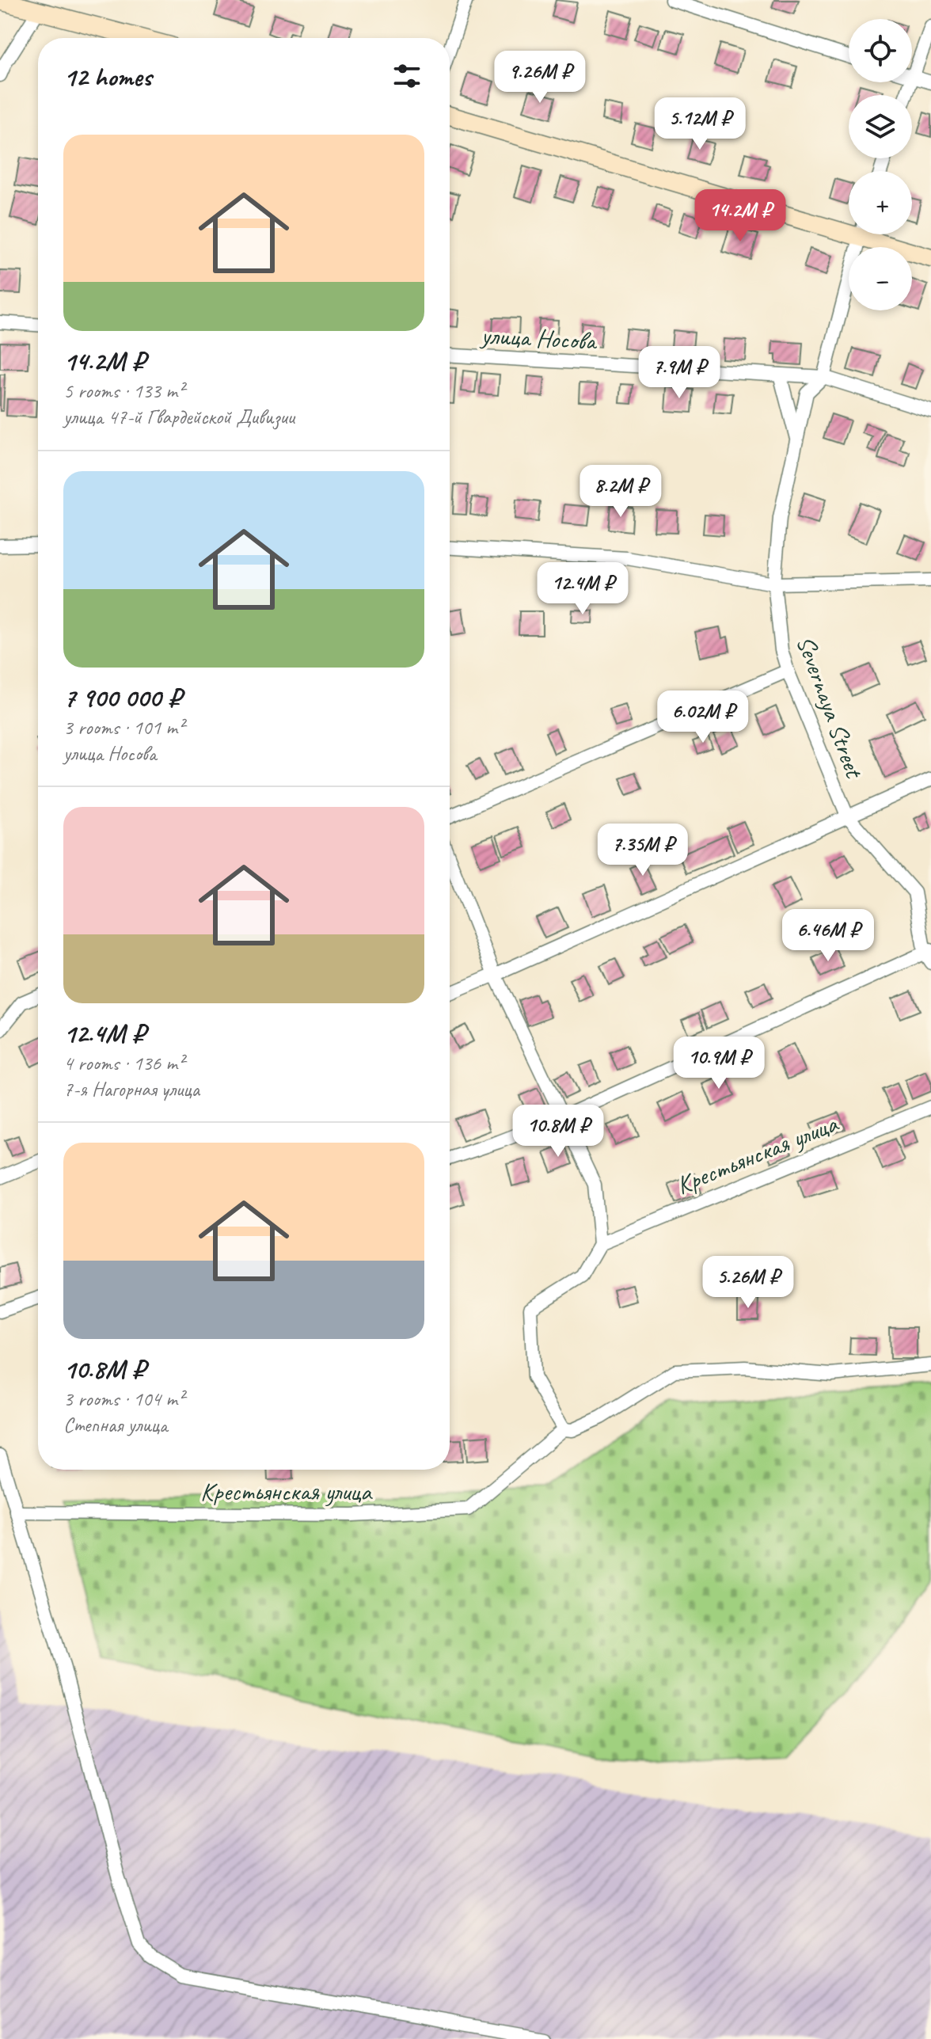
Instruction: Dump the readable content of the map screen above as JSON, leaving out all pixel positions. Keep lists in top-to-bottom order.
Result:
{
  "streets": {
    "street": ["улица Носова", "Severnaya Street", "Крестьянская улица"]
  },
  "crossings": [
    ["улица Носова", "Severnaya Street"]
  ],
  "page": {
    "map_buttons": ["+", "−"],
    "heading": "12 homes",
    "price": [
      "9.26M ₽",
      "5.12M ₽",
      "14.2M ₽",
      "7.9M ₽",
      "8.2M ₽",
      "12.4M ₽",
      "6.02M ₽",
      "7.35M ₽",
      "6.46M ₽",
      "10.9M ₽",
      "10.8M ₽",
      "5.26M ₽"
    ],
    "list": [
      {
        "name": "14.2M ₽",
        "note": "5 rooms · 133 m² · улица 47-й Гвардейской Дивизии"
      },
      {
        "name": "7 900 000 ₽",
        "note": "3 rooms · 101 m² · улица Носова"
      },
      {
        "name": "12.4M ₽",
        "note": "4 rooms · 136 m² · 7-я Нагорная улица"
      },
      {
        "name": "10.8M ₽",
        "note": "3 rooms · 104 m² · Степная улица"
      }
    ]
  }
}
